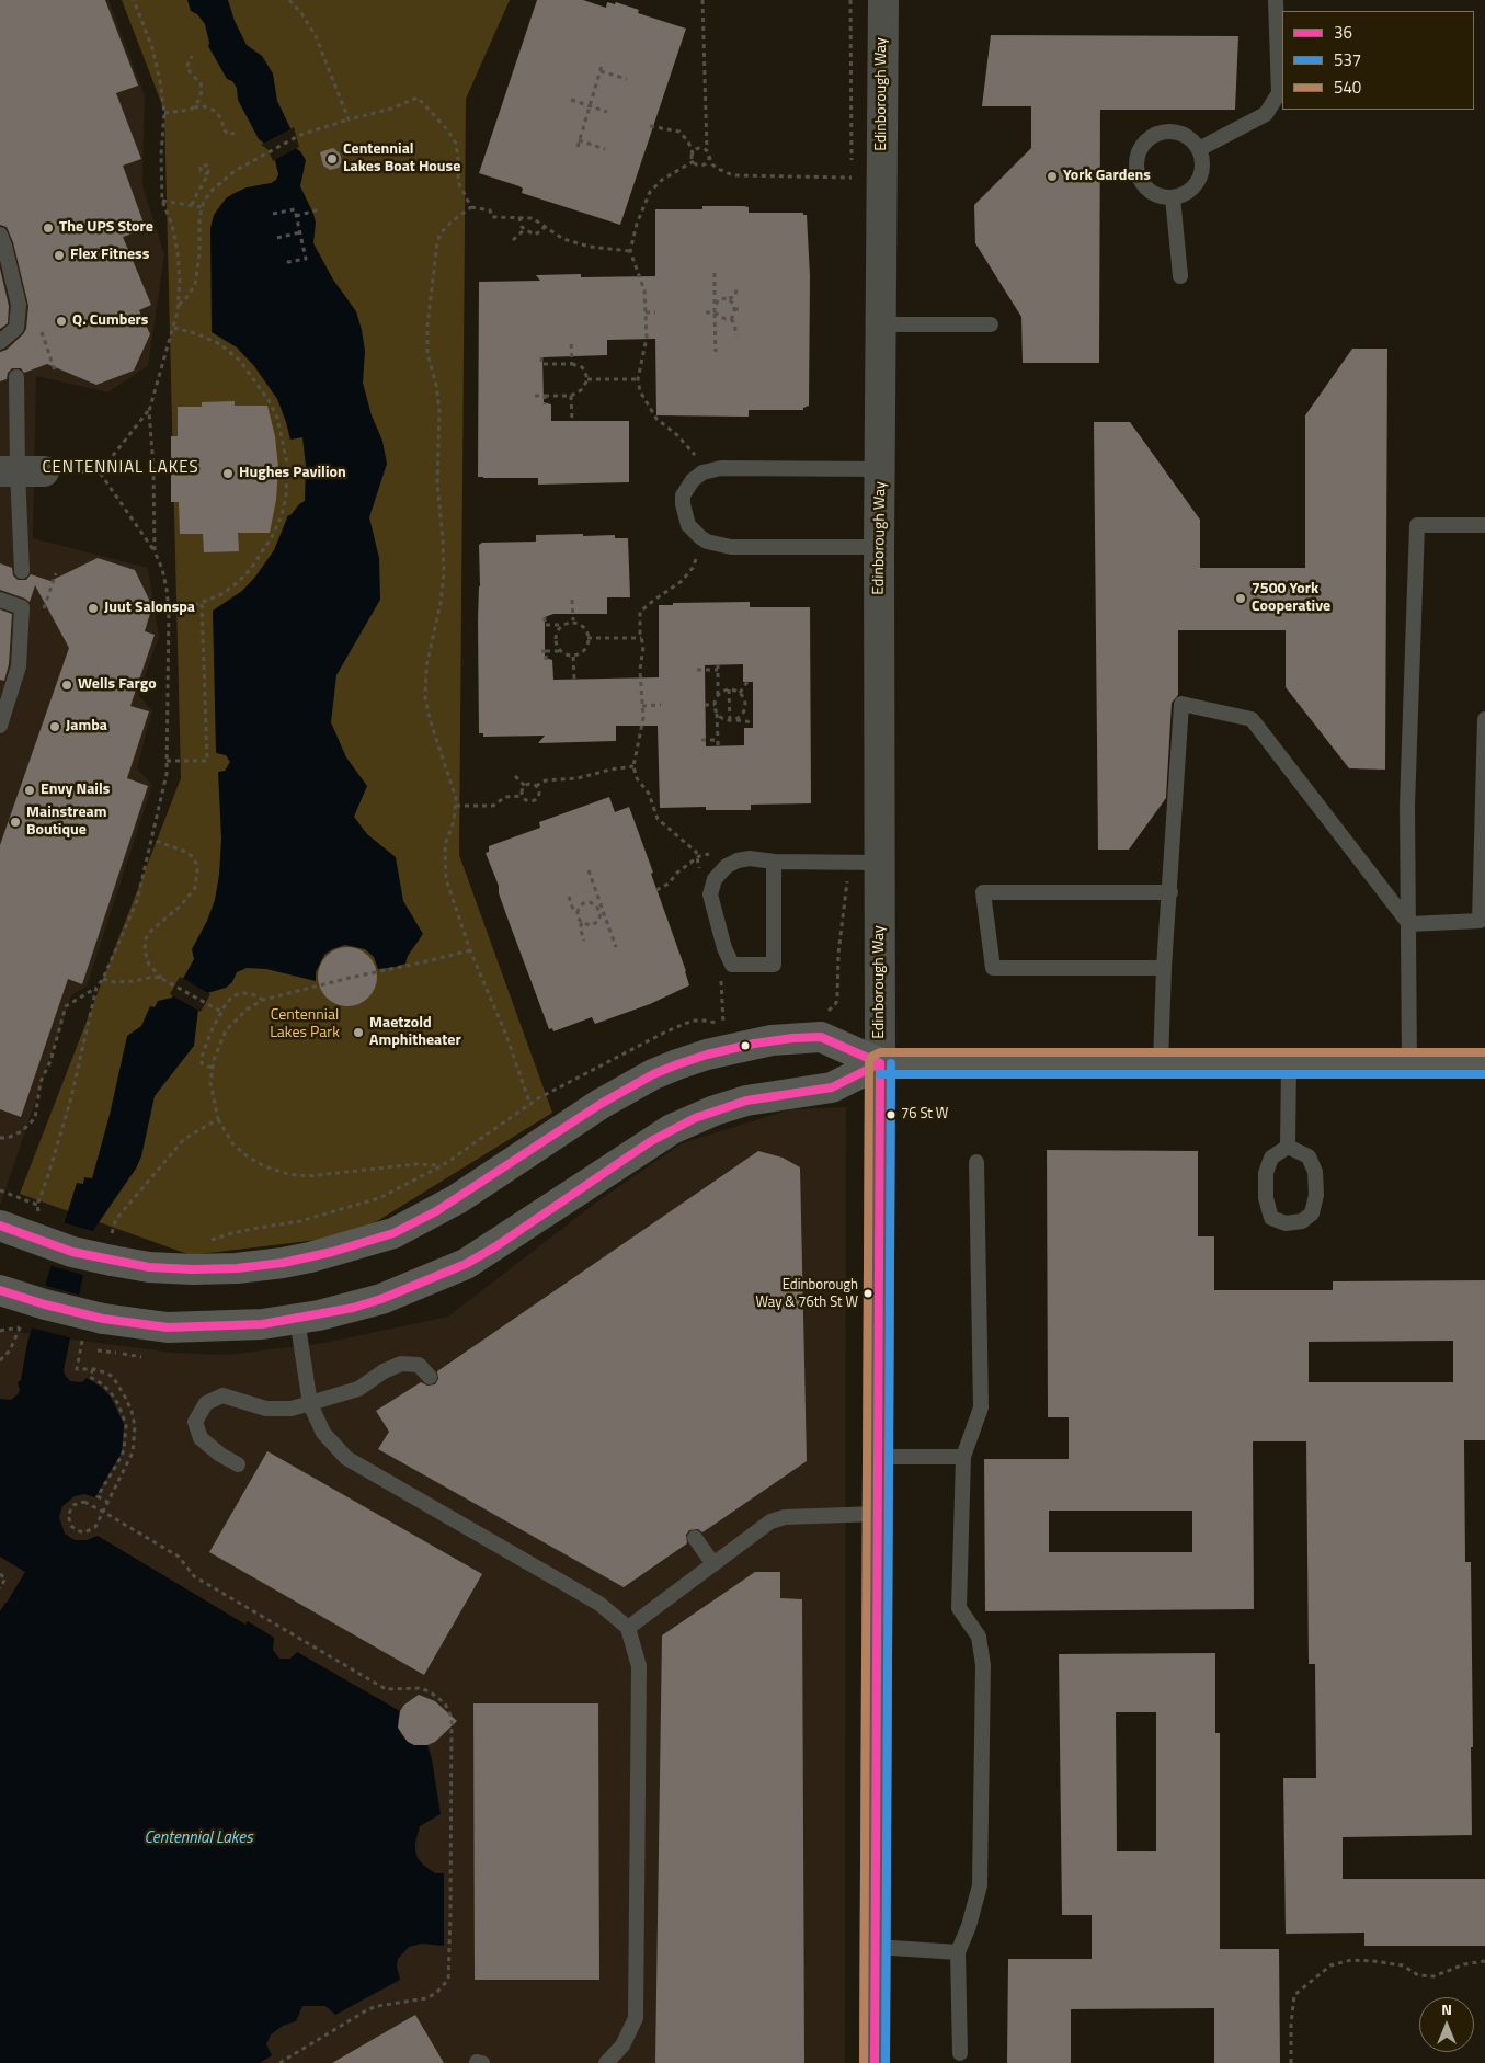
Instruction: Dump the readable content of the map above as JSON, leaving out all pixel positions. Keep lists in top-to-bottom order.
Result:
{
  "streets": {
    "street": ["Edinborough Way"]
  },
  "districts": ["CENTENNIAL LAKES"],
  "water": ["Centennial Lakes"],
  "parks": ["Centennial Lakes Park"],
  "places": [
    "Centennial Lakes Boat House",
    "York Gardens",
    "The UPS Store",
    "Flex Fitness",
    "Q. Cumbers",
    "Hughes Pavilion",
    "7500 York Cooperative",
    "Juut Salonspa",
    "Wells Fargo",
    "Jamba",
    "Envy Nails",
    "Mainstream Boutique",
    "Maetzold Amphitheater",
    "76 St W",
    "Edinborough Way & 76th St W"
  ],
  "lines": ["transit line 36", "transit line 540", "transit line 537"],
  "legend": ["36", "537", "540"],
  "north": "top"
}
